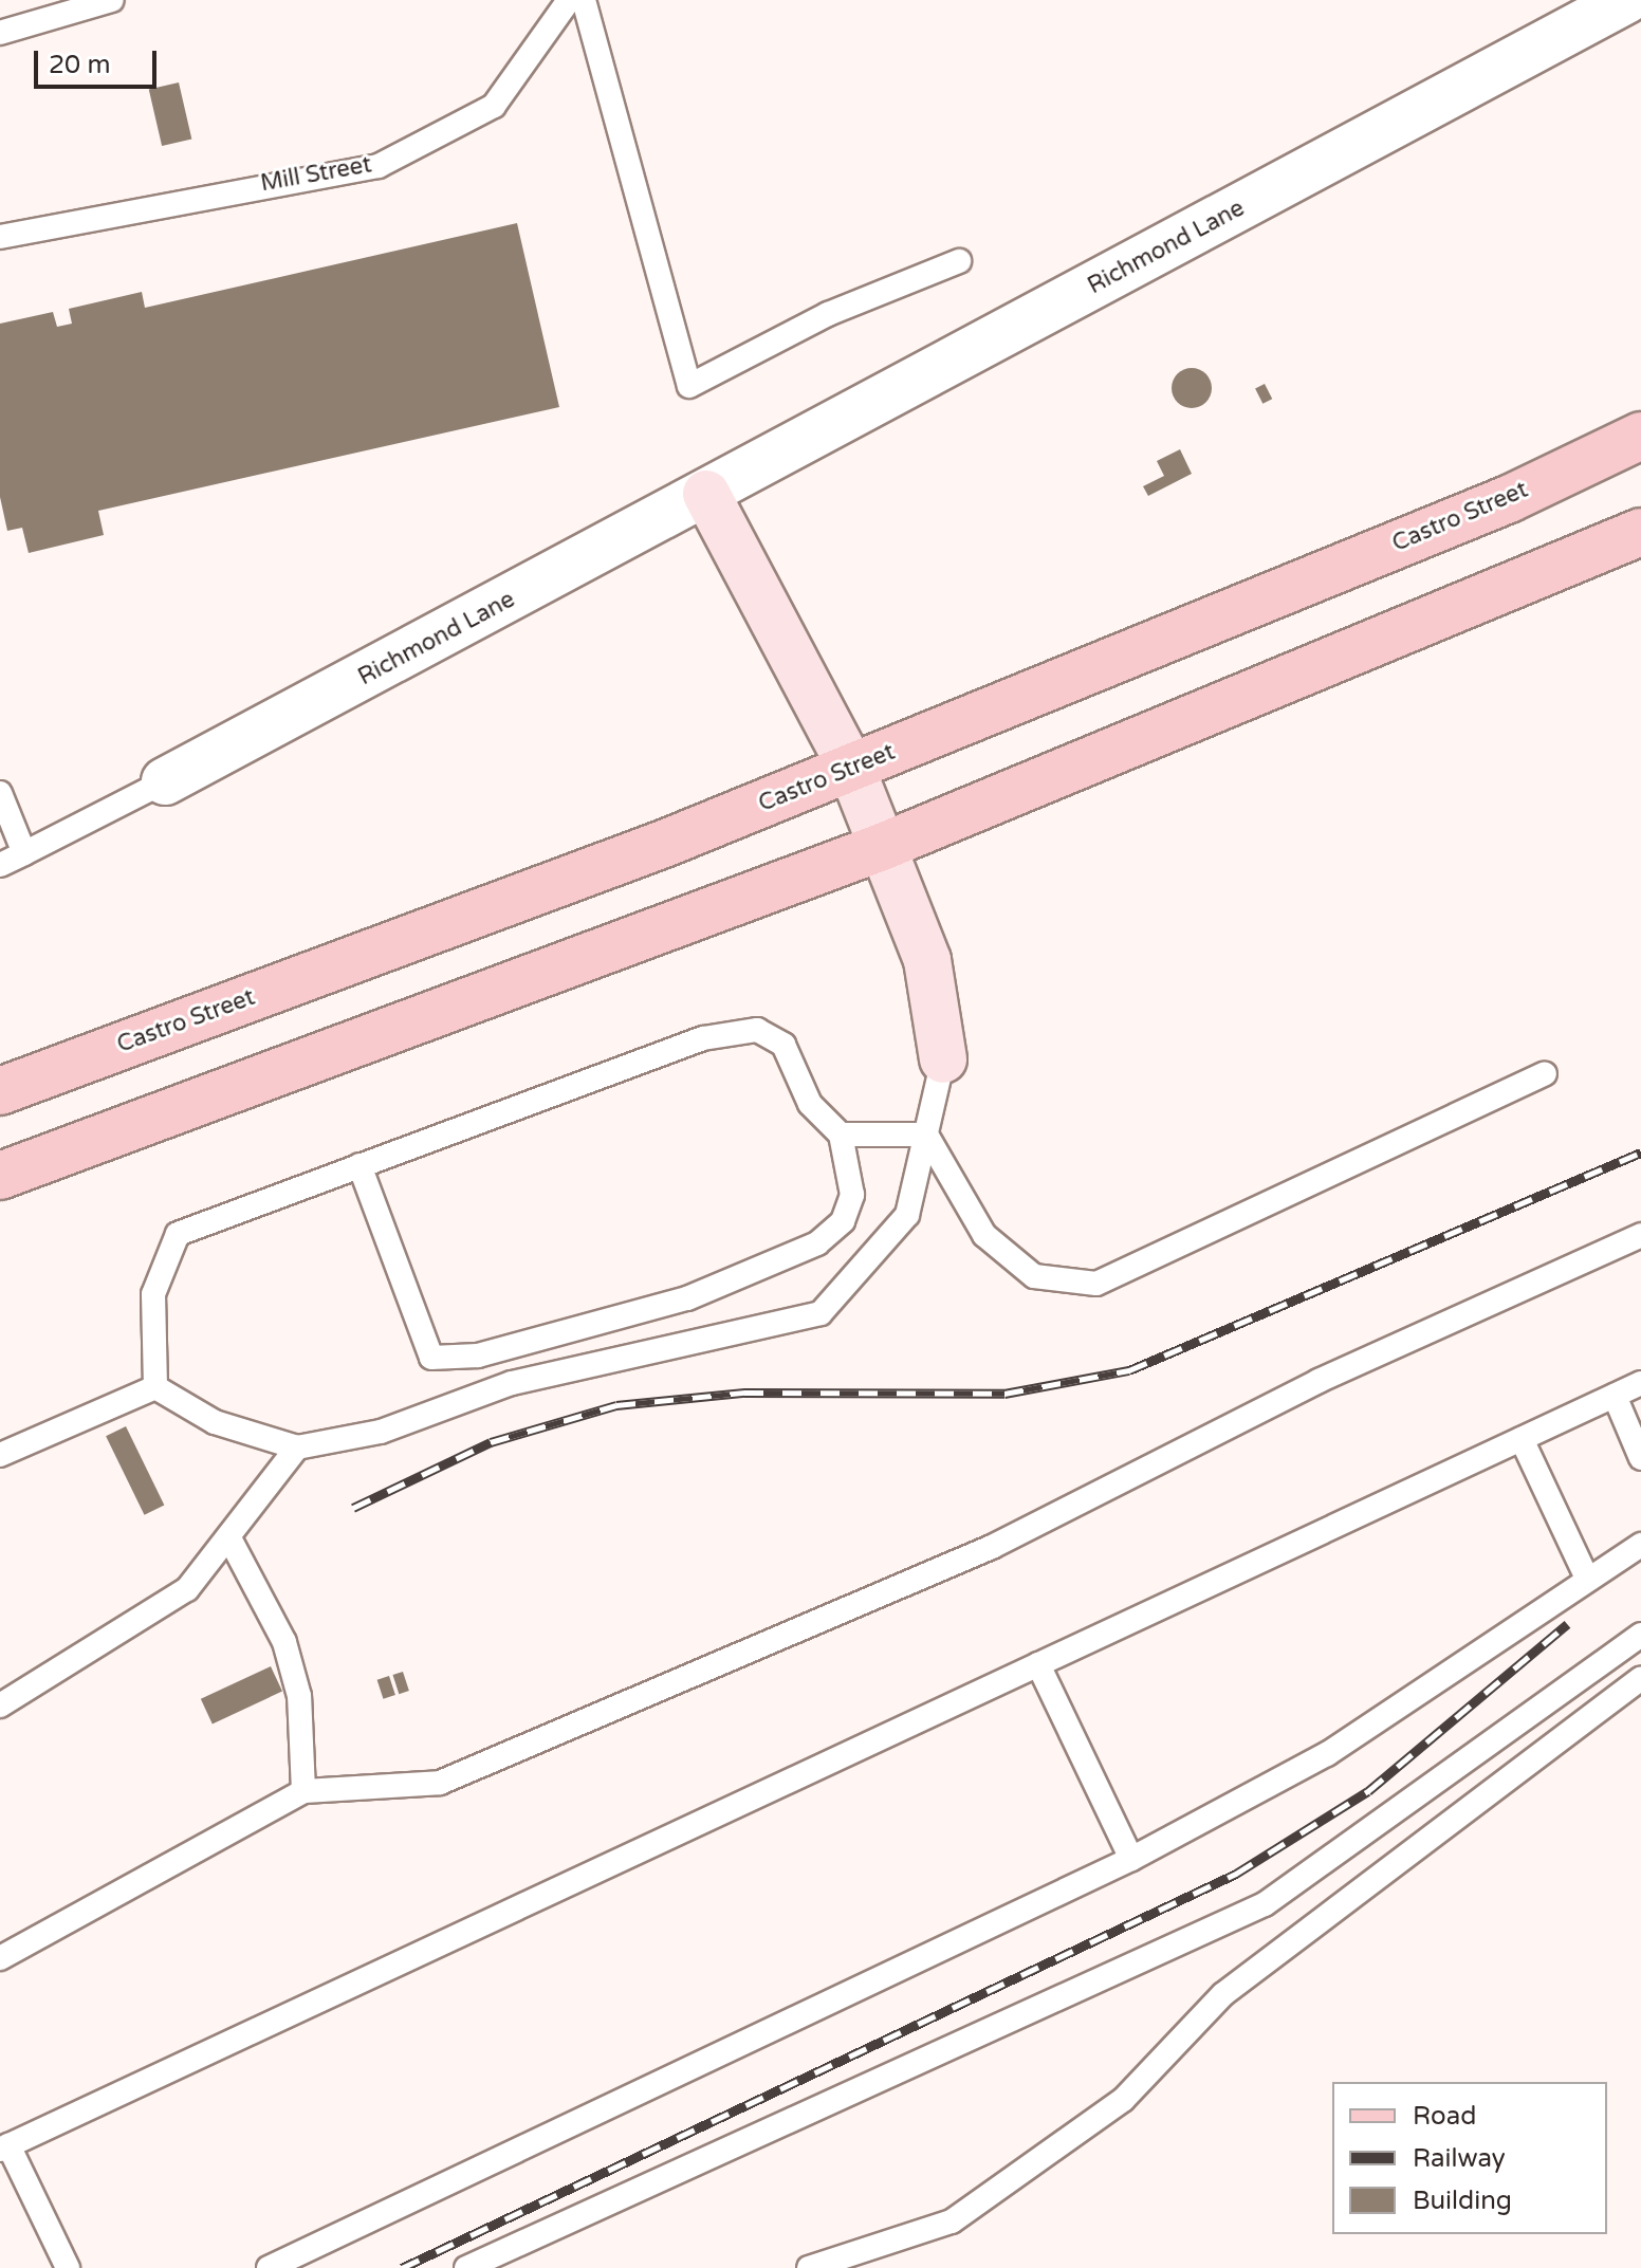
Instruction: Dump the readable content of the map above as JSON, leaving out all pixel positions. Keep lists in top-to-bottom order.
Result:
{
  "streets": {
    "main road": ["Castro Street"],
    "street": ["Richmond Lane"],
    "lane": ["Mill Street"]
  },
  "legend": ["Road", "Railway", "Building"],
  "scale_bar": "20 m"
}
